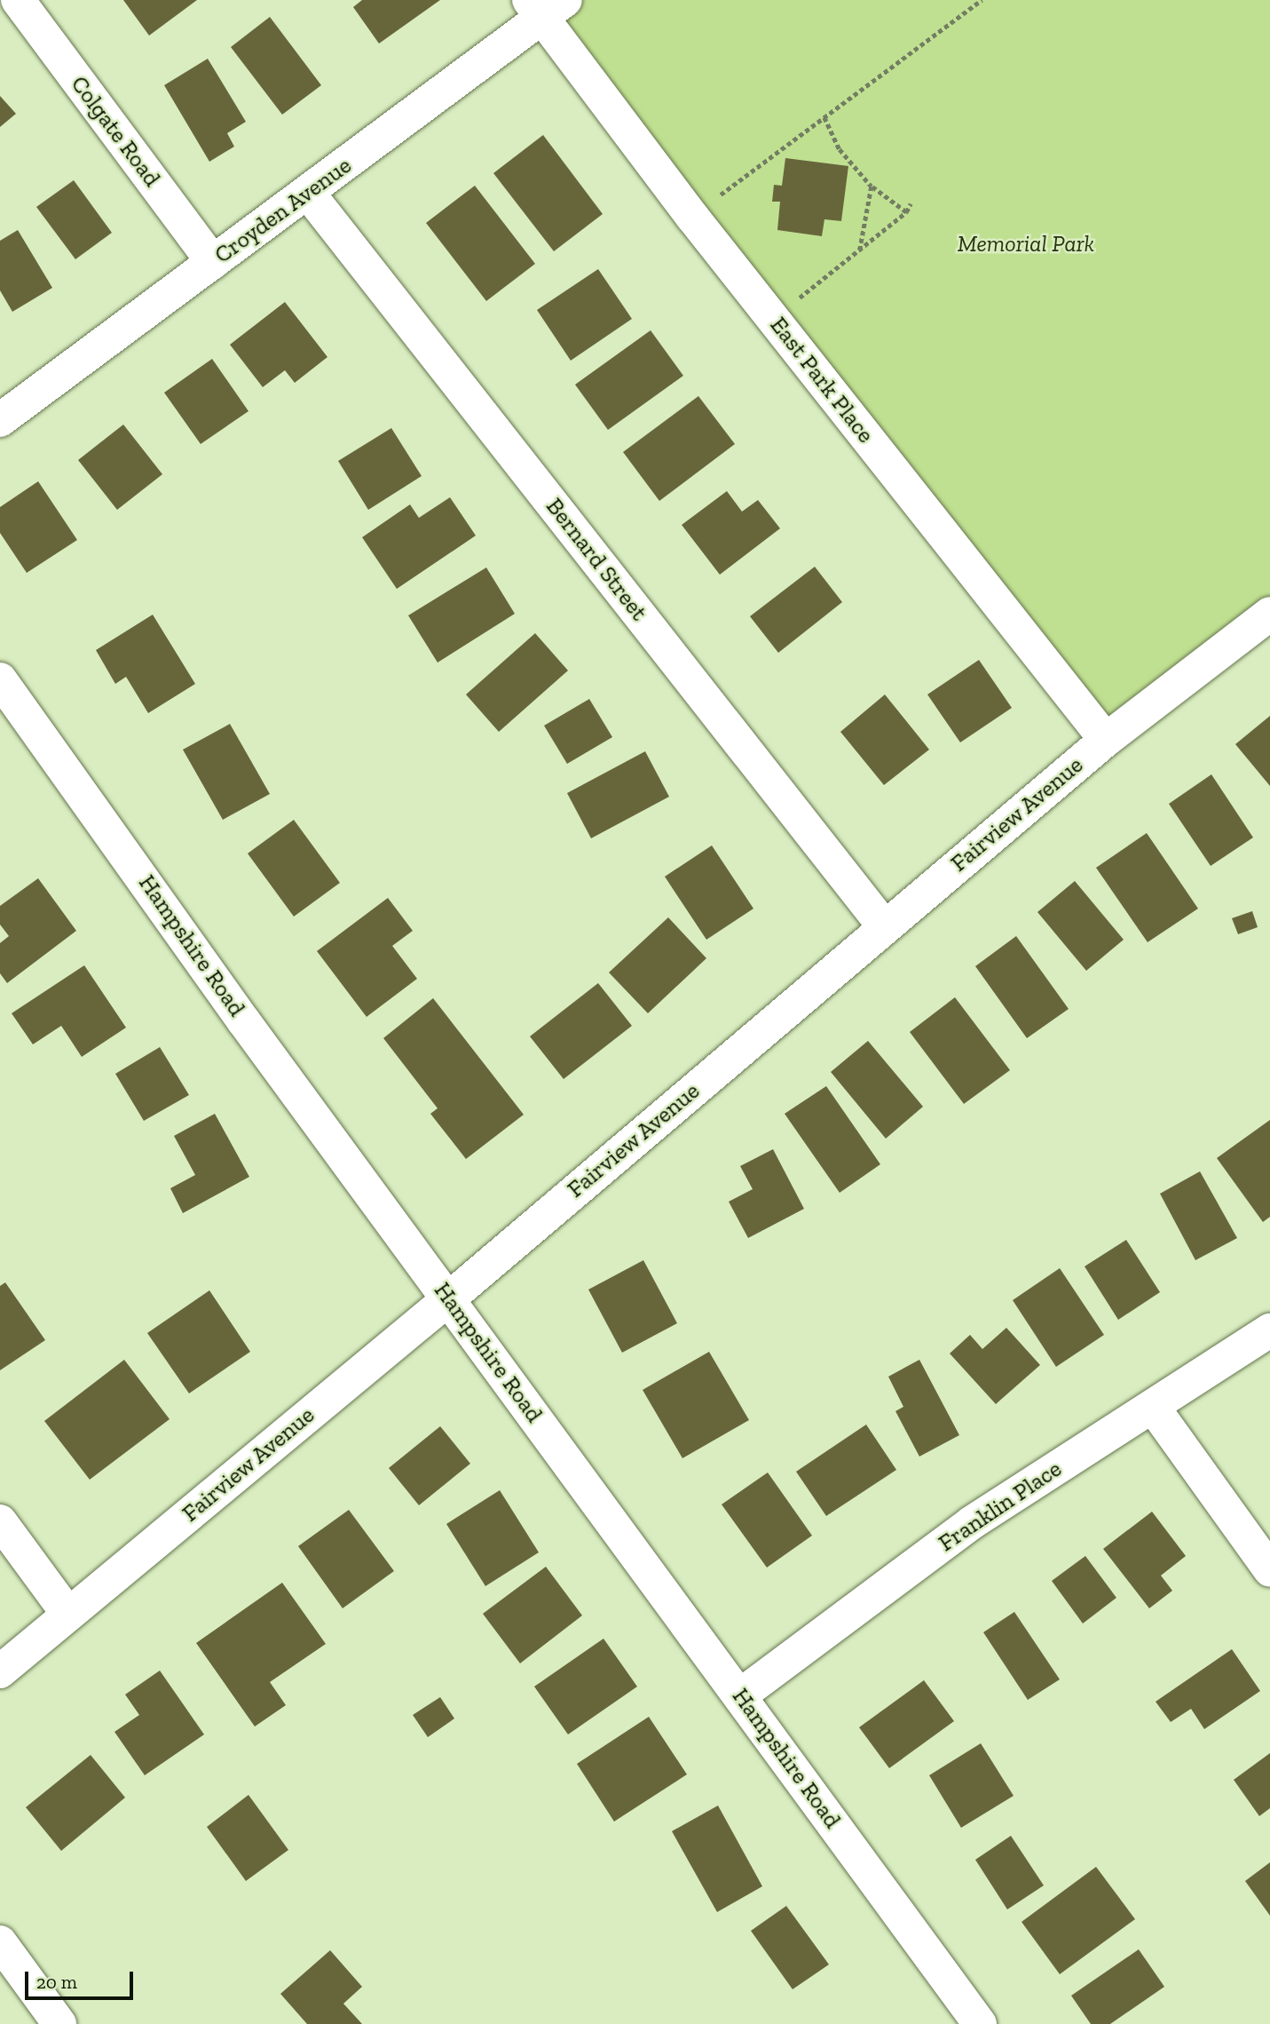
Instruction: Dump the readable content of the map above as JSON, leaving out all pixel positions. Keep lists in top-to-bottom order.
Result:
{
  "streets": {
    "street": [
      "Colgate Road",
      "Croyden Avenue",
      "East Park Place",
      "Bernard Street",
      "Fairview Avenue",
      "Hampshire Road",
      "Franklin Place"
    ]
  },
  "crossings": [
    ["Colgate Road", "Croyden Avenue"],
    ["Croyden Avenue", "East Park Place"],
    ["Croyden Avenue", "Bernard Street"],
    ["East Park Place", "Fairview Avenue"],
    ["Bernard Street", "Fairview Avenue"],
    ["Fairview Avenue", "Hampshire Road"],
    ["Hampshire Road", "Franklin Place"]
  ],
  "parks": ["Memorial Park"],
  "scale_bar": "20 m"
}
